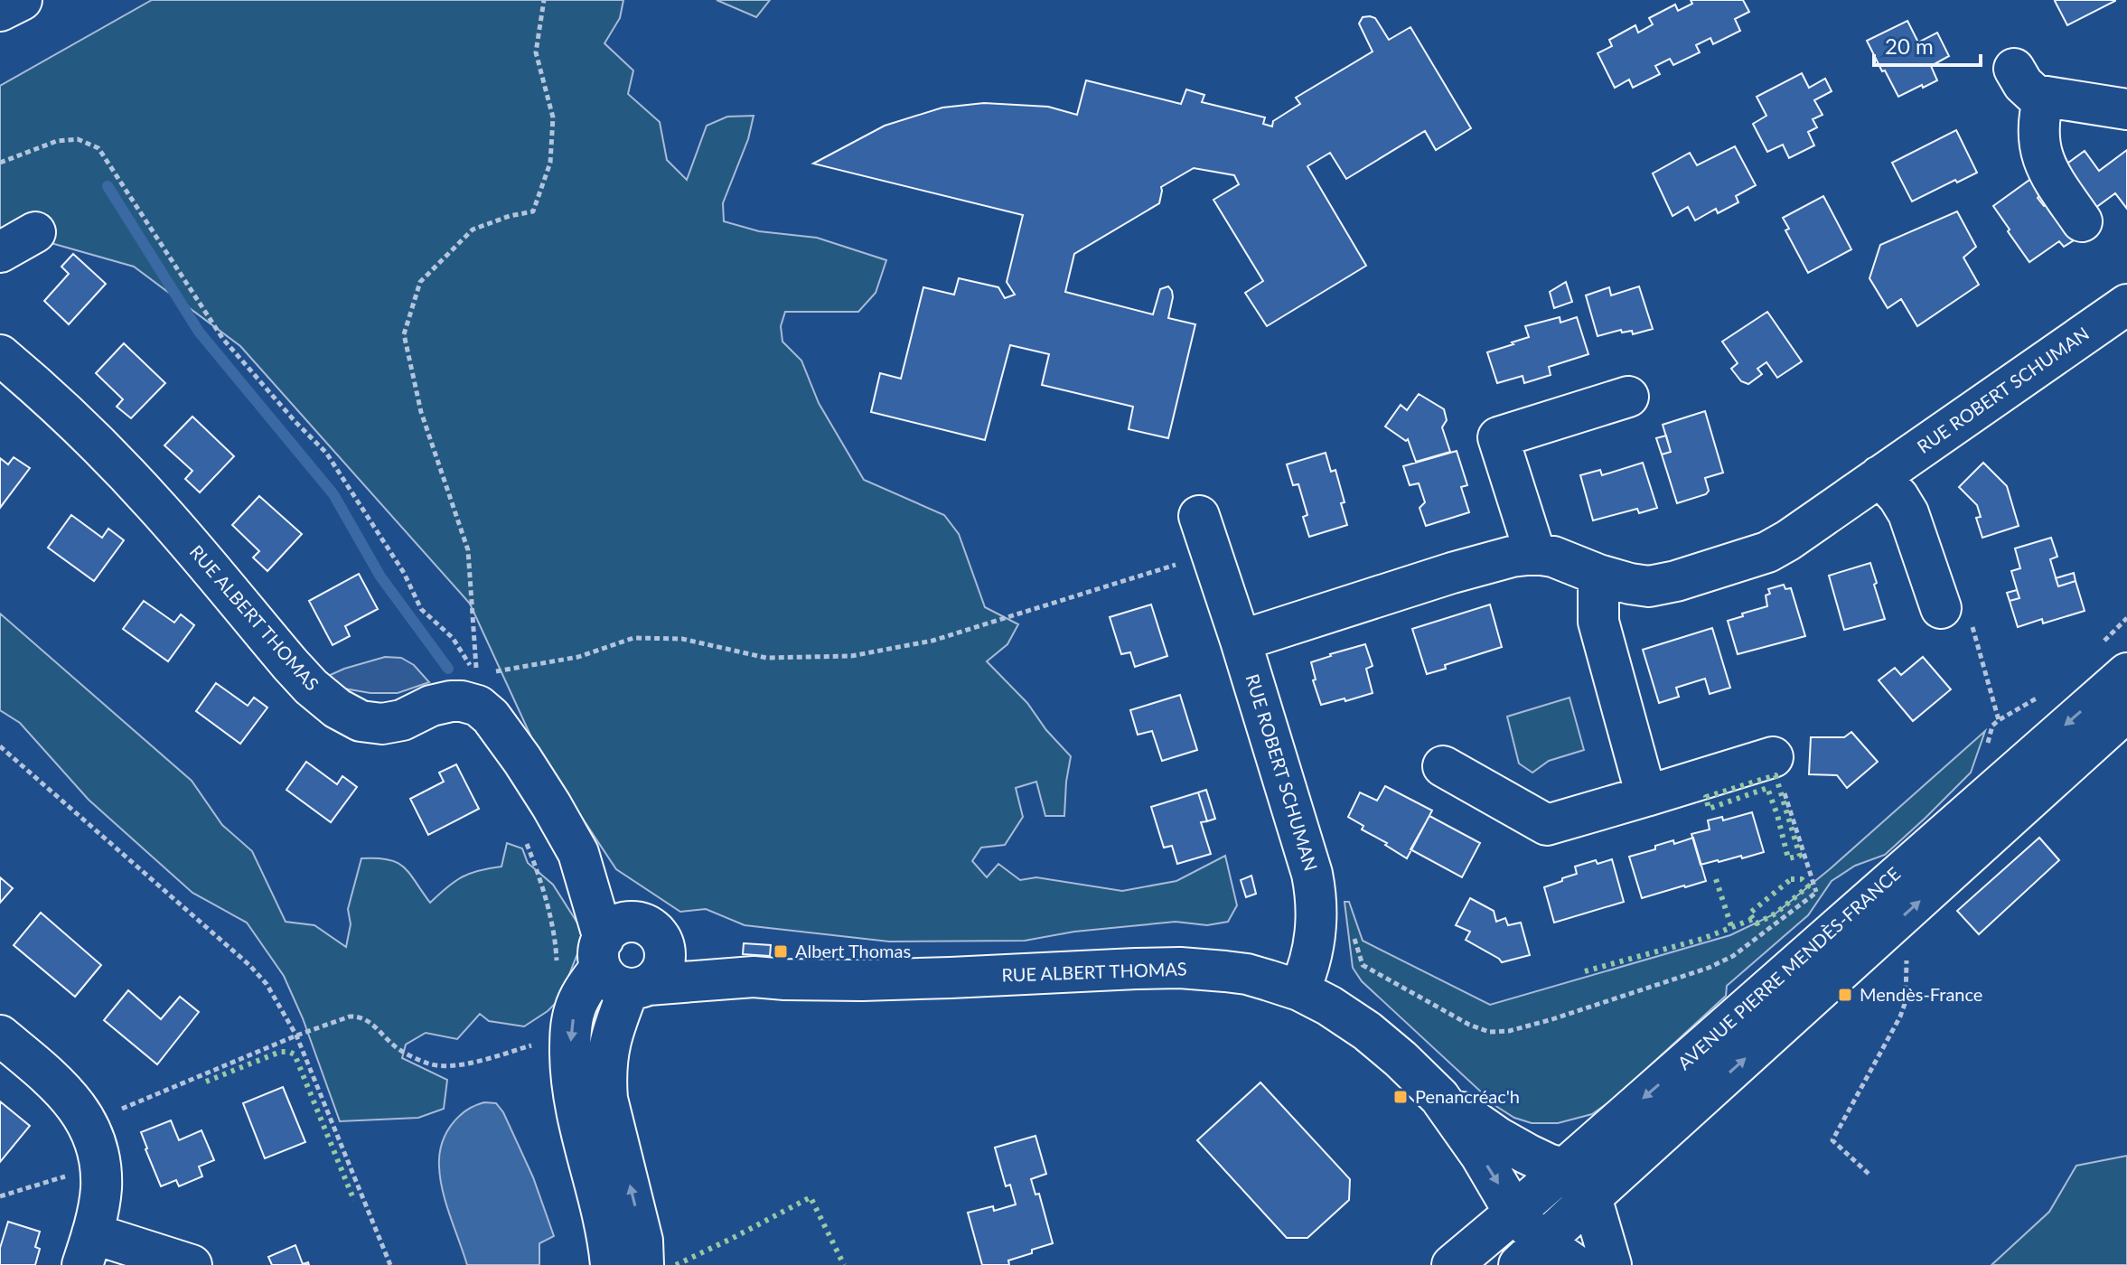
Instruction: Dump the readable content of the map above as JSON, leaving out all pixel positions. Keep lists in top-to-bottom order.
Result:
{
  "streets": {
    "main road": ["RUE ROBERT SCHUMAN", "RUE ALBERT THOMAS", "AVENUE PIERRE MENDÈS-FRANCE"]
  },
  "crossings": [
    ["RUE ROBERT SCHUMAN", "RUE ALBERT THOMAS"],
    ["RUE ALBERT THOMAS", "AVENUE PIERRE MENDÈS-FRANCE"]
  ],
  "places": {
    "transit": ["Albert Thomas", "Mendès-France", "Penancréac'h"]
  },
  "scale_bar": "20 m"
}
